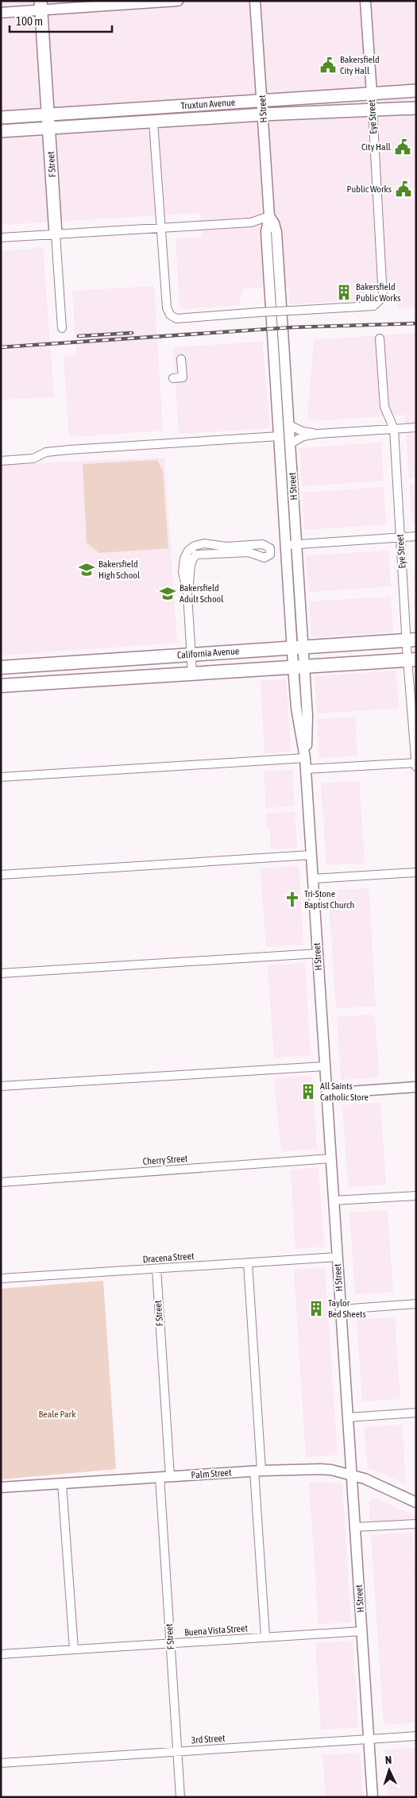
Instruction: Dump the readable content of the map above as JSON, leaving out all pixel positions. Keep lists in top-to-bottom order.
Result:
{
  "streets": {
    "main road": ["Truxtun Avenue", "F Street", "California Avenue"],
    "street": [
      "H Street",
      "Eye Street",
      "Cherry Street",
      "Dracena Street",
      "Palm Street",
      "Buena Vista Street",
      "3rd Street"
    ]
  },
  "crossings": [
    ["Truxtun Avenue", "H Street"],
    ["Truxtun Avenue", "Eye Street"],
    ["Truxtun Avenue", "F Street"],
    ["H Street", "California Avenue"],
    ["H Street", "Cherry Street"],
    ["H Street", "Dracena Street"],
    ["H Street", "Palm Street"],
    ["H Street", "Buena Vista Street"],
    ["H Street", "3rd Street"],
    ["Eye Street", "California Avenue"],
    ["F Street", "Dracena Street"],
    ["F Street", "Palm Street"],
    ["F Street", "Buena Vista Street"],
    ["F Street", "3rd Street"]
  ],
  "parks": ["Beale Park"],
  "places": {
    "public building": ["Bakersfield City Hall", "City Hall", "Public Works"],
    "building": ["Bakersfield Public Works", "All Saints Catholic Store", "Taylor Bed Sheets"],
    "school or university": ["Bakersfield High School", "Bakersfield Adult School"],
    "church": ["Tri-Stone Baptist Church"]
  },
  "scale_bar": "100 m",
  "north": "top"
}
